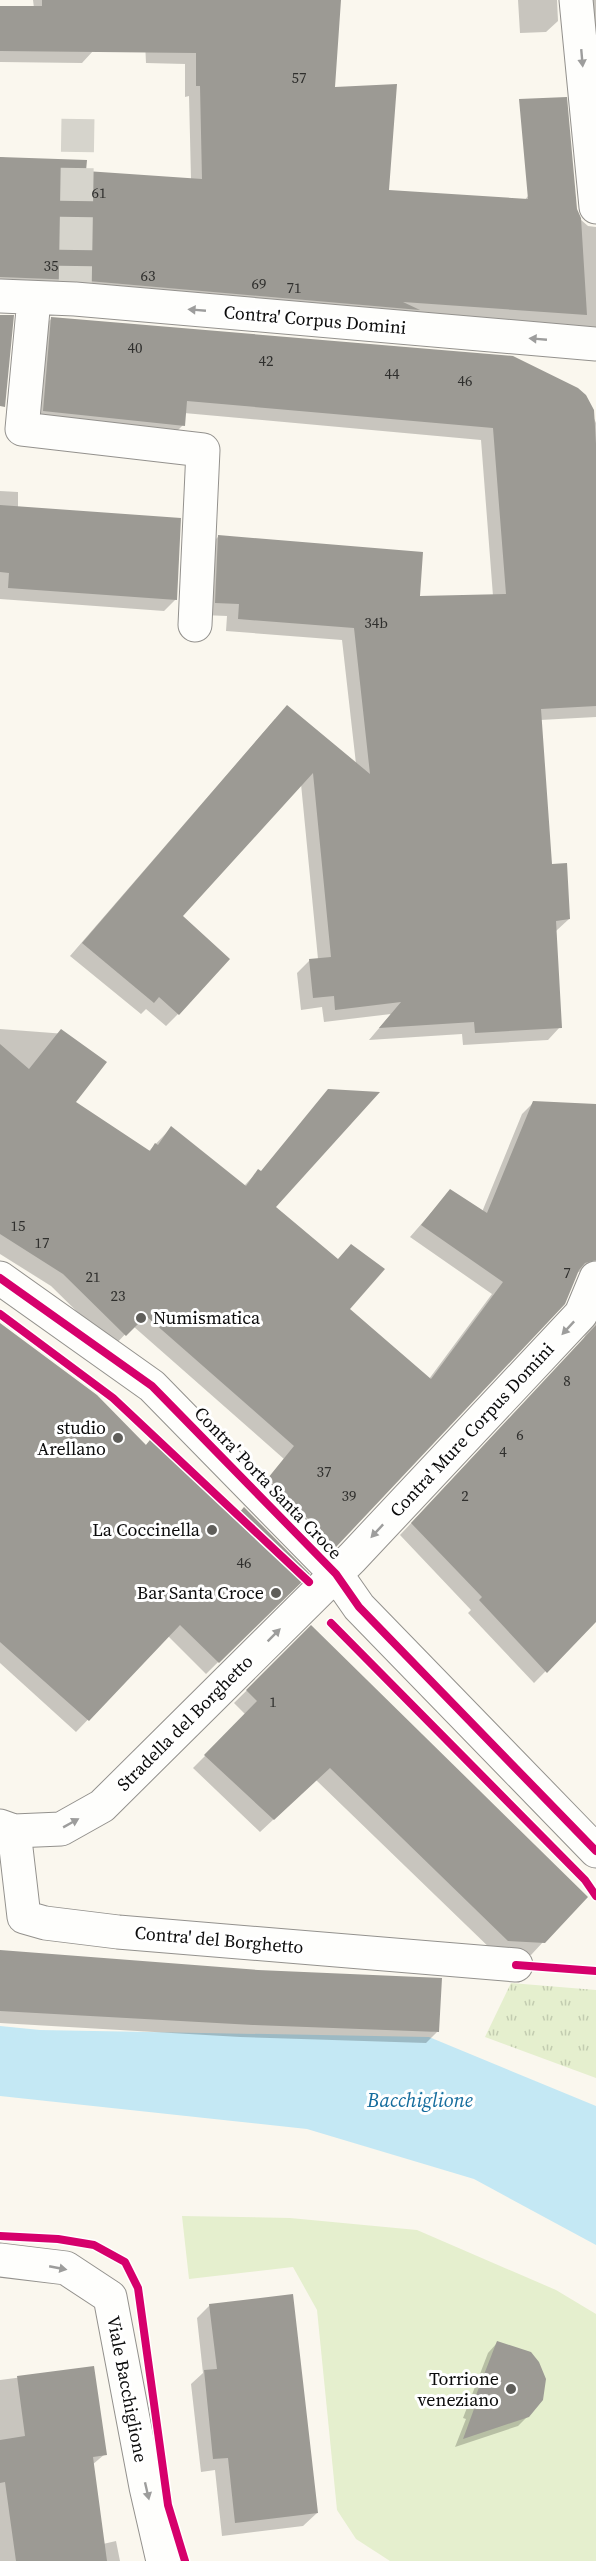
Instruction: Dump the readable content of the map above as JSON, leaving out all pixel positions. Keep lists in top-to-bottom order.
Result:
{
  "streets": {
    "street": [
      "Contra' Corpus Domini",
      "Contra' Mure Corpus Domini",
      "Contra' Porta Santa Croce",
      "Stradella del Borghetto",
      "Contra' del Borghetto",
      "Viale Bacchiglione"
    ]
  },
  "crossings": [
    ["Contra' Mure Corpus Domini", "Contra' Porta Santa Croce"],
    ["Contra' Mure Corpus Domini", "Stradella del Borghetto"],
    ["Contra' Porta Santa Croce", "Stradella del Borghetto"],
    ["Stradella del Borghetto", "Contra' del Borghetto"]
  ],
  "one_way": [
    "Contra' Corpus Domini",
    "Contra' Mure Corpus Domini",
    "Stradella del Borghetto",
    "Viale Bacchiglione"
  ],
  "water": ["Bacchiglione"],
  "places": [
    "Numismatica",
    "studio Arellano",
    "La Coccinella",
    "Bar Santa Croce",
    "Torrione veneziano"
  ],
  "house_numbers": [
    "57",
    "61",
    "35",
    "63",
    "69",
    "71",
    "40",
    "42",
    "44",
    "46",
    "34b",
    "15",
    "17",
    "7",
    "21",
    "23",
    "8",
    "6",
    "4",
    "37",
    "39",
    "2",
    "46",
    "1"
  ]
}
